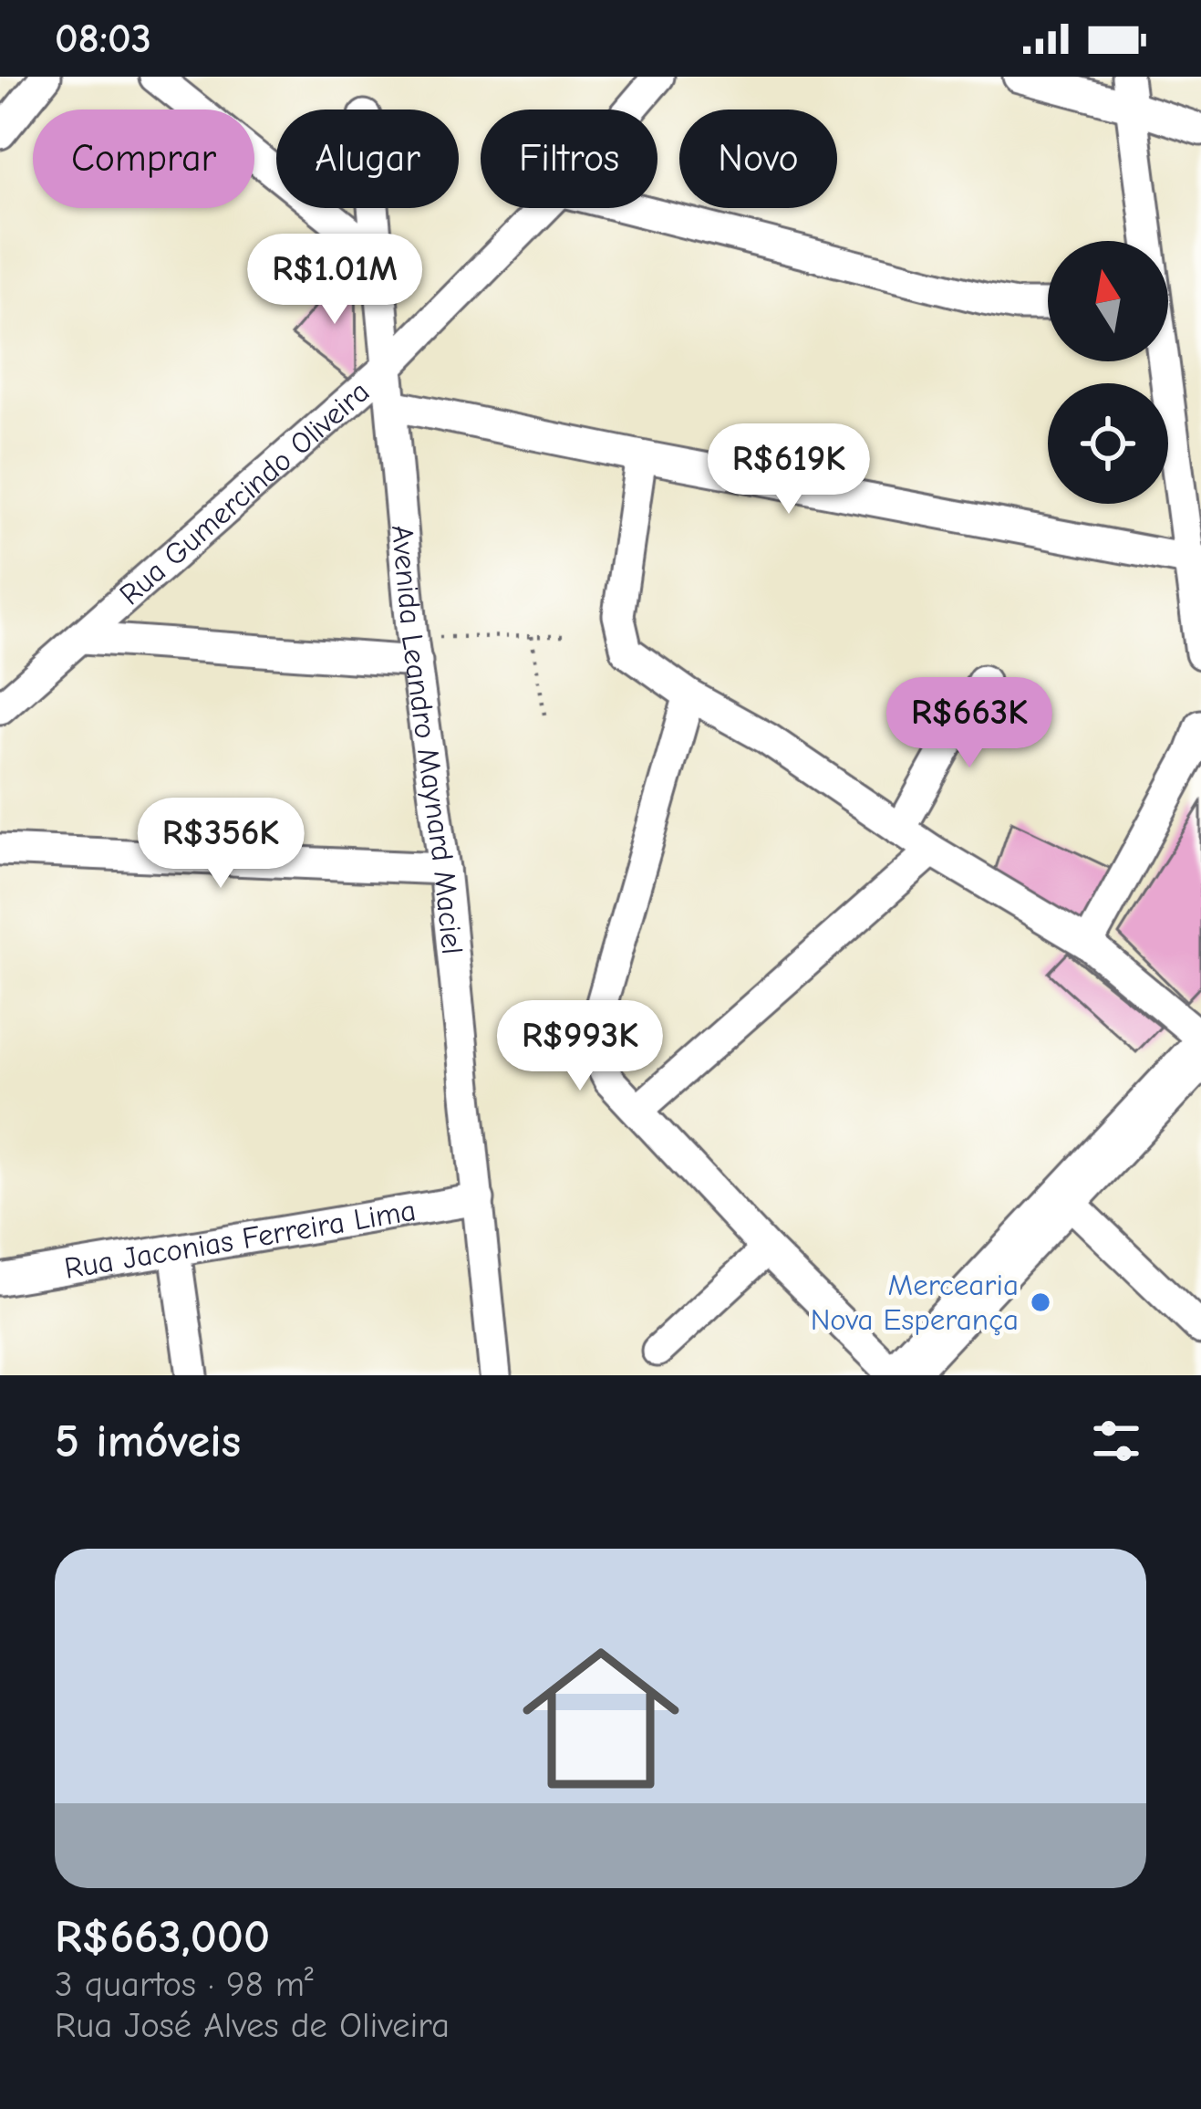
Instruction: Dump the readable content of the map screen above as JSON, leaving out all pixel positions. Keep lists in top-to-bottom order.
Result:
{
  "streets": {
    "street": ["Rua Gumercindo Oliveira", "Avenida Leandro Maynard Maciel", "Rua Jaconias Ferreira Lima"]
  },
  "crossings": [
    ["Rua Gumercindo Oliveira", "Avenida Leandro Maynard Maciel"],
    ["Avenida Leandro Maynard Maciel", "Rua Jaconias Ferreira Lima"]
  ],
  "places": ["Mercearia Nova Esperança"],
  "north": "top",
  "page": {
    "status": "08:03",
    "chip": [
      "Comprar",
      "Alugar",
      "Filtros",
      "Novo"
    ],
    "price": [
      "R$1.01M",
      "R$619K",
      "R$663K",
      "R$356K",
      "R$993K"
    ],
    "heading": "5 imóveis",
    "list": [
      {
        "name": "R$663,000",
        "note": "3 quartos · 98 m² · Rua José Alves de Oliveira"
      }
    ]
  }
}
